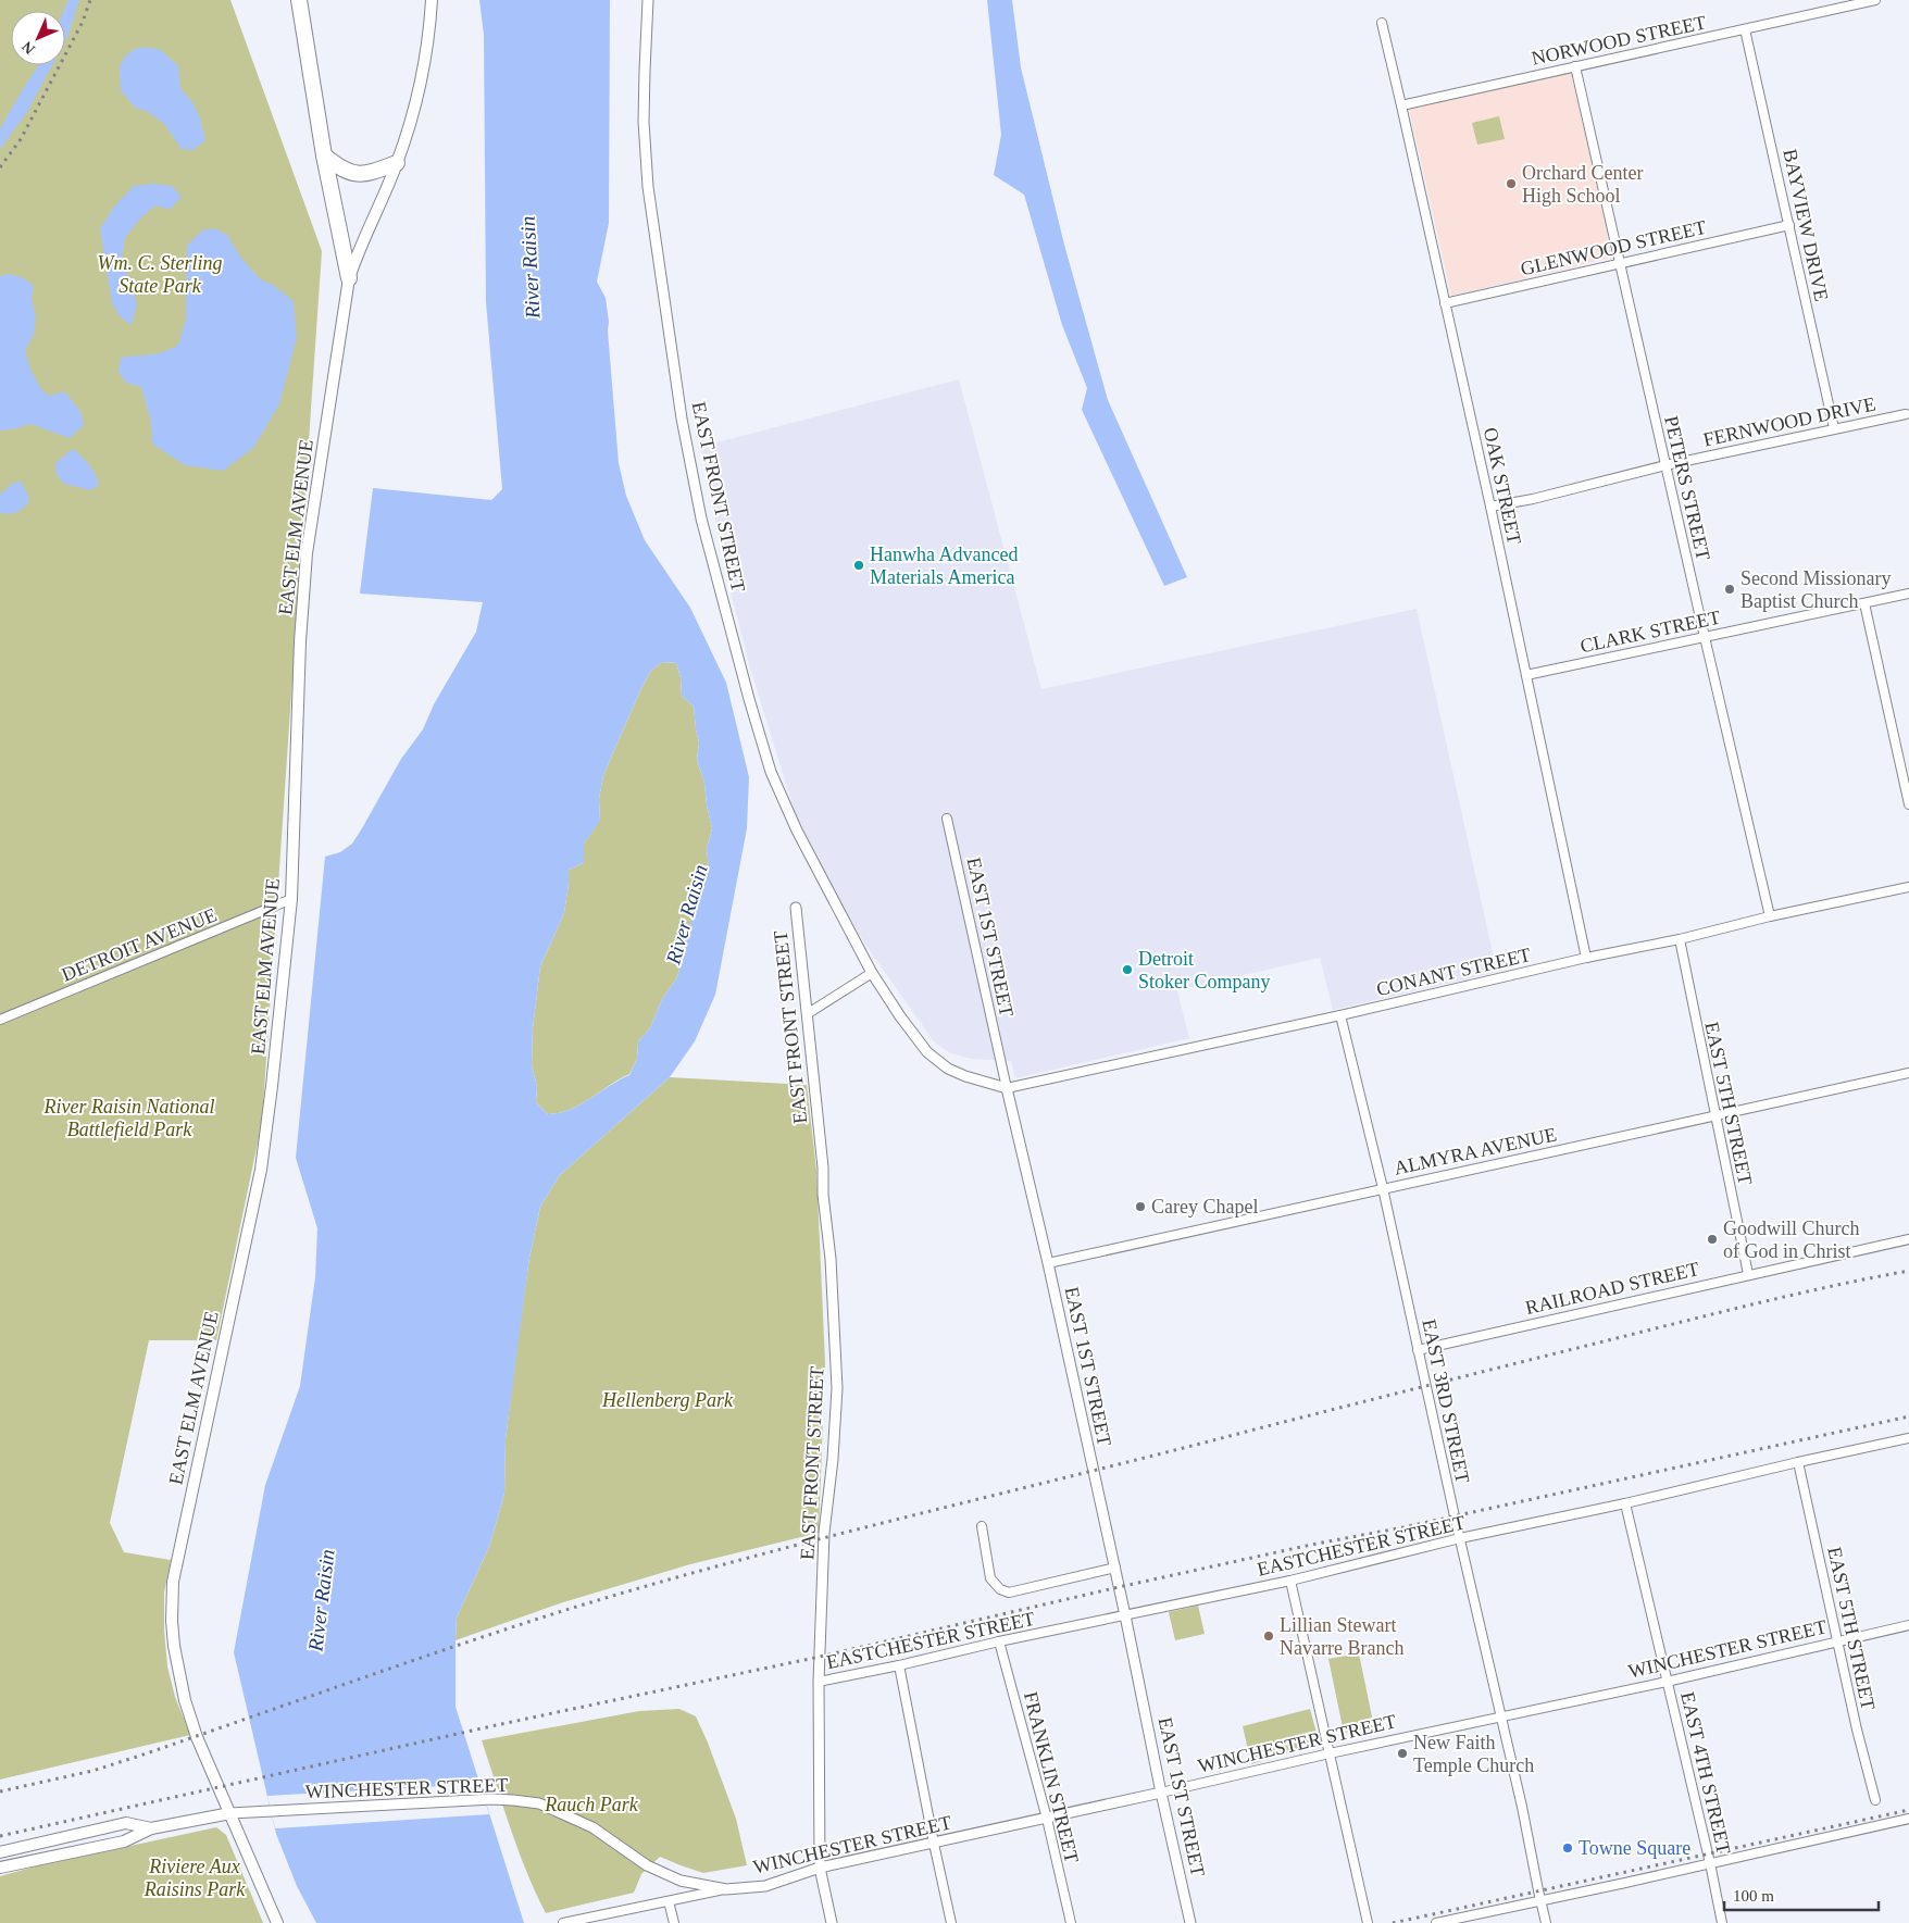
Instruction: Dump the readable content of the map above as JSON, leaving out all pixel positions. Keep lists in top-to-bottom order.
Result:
{
  "streets": {
    "main road": ["EAST ELM AVENUE"],
    "street": [
      "NORWOOD STREET",
      "BAYVIEW DRIVE",
      "GLENWOOD STREET",
      "FERNWOOD DRIVE",
      "OAK STREET",
      "PETERS STREET",
      "EAST FRONT STREET",
      "CLARK STREET",
      "EAST 1ST STREET",
      "DETROIT AVENUE",
      "CONANT STREET",
      "EAST 5TH STREET",
      "ALMYRA AVENUE",
      "RAILROAD STREET",
      "EAST 3RD STREET",
      "EASTCHESTER STREET",
      "WINCHESTER STREET",
      "EAST 4TH STREET",
      "FRANKLIN STREET"
    ]
  },
  "crossings": [
    ["NORWOOD STREET", "BAYVIEW DRIVE"],
    ["NORWOOD STREET", "OAK STREET"],
    ["NORWOOD STREET", "PETERS STREET"],
    ["BAYVIEW DRIVE", "GLENWOOD STREET"],
    ["BAYVIEW DRIVE", "FERNWOOD DRIVE"],
    ["GLENWOOD STREET", "OAK STREET"],
    ["GLENWOOD STREET", "PETERS STREET"],
    ["FERNWOOD DRIVE", "OAK STREET"],
    ["FERNWOOD DRIVE", "PETERS STREET"],
    ["OAK STREET", "CLARK STREET"],
    ["OAK STREET", "CONANT STREET"],
    ["PETERS STREET", "CLARK STREET"],
    ["PETERS STREET", "CONANT STREET"],
    ["EAST FRONT STREET", "EAST 1ST STREET"],
    ["EAST FRONT STREET", "CONANT STREET"],
    ["EAST FRONT STREET", "EASTCHESTER STREET"],
    ["EAST FRONT STREET", "WINCHESTER STREET"],
    ["EAST ELM AVENUE", "DETROIT AVENUE"],
    ["EAST ELM AVENUE", "WINCHESTER STREET"],
    ["EAST 1ST STREET", "CONANT STREET"],
    ["EAST 1ST STREET", "ALMYRA AVENUE"],
    ["EAST 1ST STREET", "EASTCHESTER STREET"],
    ["EAST 1ST STREET", "WINCHESTER STREET"],
    ["CONANT STREET", "EAST 5TH STREET"],
    ["CONANT STREET", "EAST 3RD STREET"],
    ["EAST 5TH STREET", "ALMYRA AVENUE"],
    ["EAST 5TH STREET", "RAILROAD STREET"],
    ["EAST 5TH STREET", "EASTCHESTER STREET"],
    ["EAST 5TH STREET", "WINCHESTER STREET"],
    ["ALMYRA AVENUE", "EAST 3RD STREET"],
    ["RAILROAD STREET", "EAST 3RD STREET"],
    ["EAST 3RD STREET", "EASTCHESTER STREET"],
    ["EAST 3RD STREET", "WINCHESTER STREET"],
    ["EASTCHESTER STREET", "EAST 4TH STREET"],
    ["EASTCHESTER STREET", "FRANKLIN STREET"],
    ["WINCHESTER STREET", "EAST 4TH STREET"],
    ["WINCHESTER STREET", "FRANKLIN STREET"]
  ],
  "water": ["River Raisin"],
  "parks": [
    "Wm. C. Sterling State Park",
    "River Raisin National Battlefield Park",
    "Hellenberg Park",
    "Rauch Park",
    "Riviere Aux Raisins Park"
  ],
  "places": [
    "Orchard Center High School",
    "Hanwha Advanced Materials America",
    "Second Missionary Baptist Church",
    "Detroit Stoker Company",
    "Carey Chapel",
    "Goodwill Church of God in Christ",
    "Lillian Stewart Navarre Branch",
    "New Faith Temple Church",
    "Towne Square"
  ],
  "scale_bar": "100 m",
  "north": "bottom left"
}
